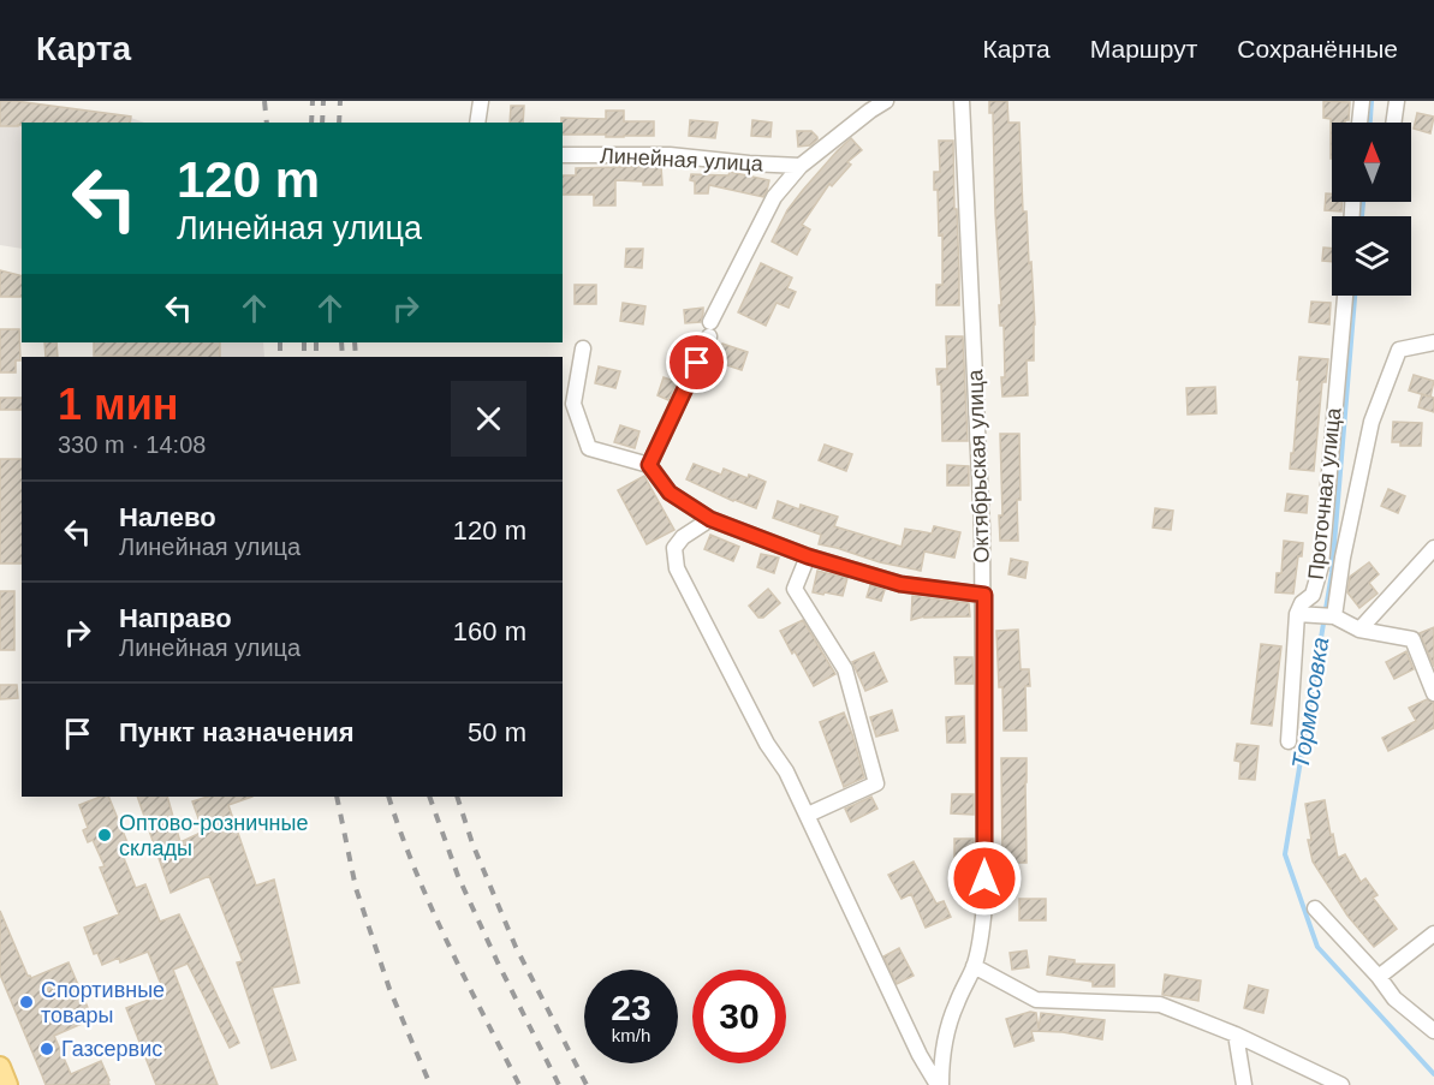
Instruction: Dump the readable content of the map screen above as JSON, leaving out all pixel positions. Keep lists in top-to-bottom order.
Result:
{
  "streets": {
    "street": ["Линейная улица", "Октябрьская улица", "Проточная улица"]
  },
  "water": ["Тормосовка"],
  "places": ["Оптово-розничные склады", "Спортивные товары", "Газсервис"],
  "north": "top",
  "page": {
    "header": "Карта",
    "nav": ["Карта", "Маршрут", "Сохранённые"],
    "turn": ["120 m", "Линейная улица"],
    "heading": ["1 мин", "330 m · 14:08"],
    "list": [
      {
        "name": "Налево",
        "note": "Линейная улица",
        "value": "120 m"
      },
      {
        "name": "Направо",
        "note": "Линейная улица",
        "value": "160 m"
      },
      {
        "name": "Пункт назначения",
        "value": "50 m"
      }
    ],
    "speed": "23 km/h",
    "limit": "30"
  }
}
